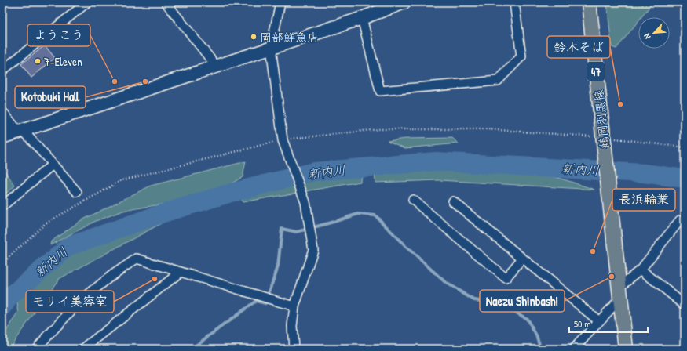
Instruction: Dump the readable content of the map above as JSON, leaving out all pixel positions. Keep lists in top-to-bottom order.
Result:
{
  "streets": {
    "main road": ["47", "鶴岡羽黒線"]
  },
  "water": ["新内川"],
  "places": [
    "岡部鮮魚店",
    "7-Eleven",
    "ようこう",
    "Kotobuki Hall",
    "鈴木そば",
    "長浜輪業",
    "Naezu Shinbashi",
    "モリイ美容室"
  ],
  "scale_bar": "50 m",
  "north": "bottom left"
}
